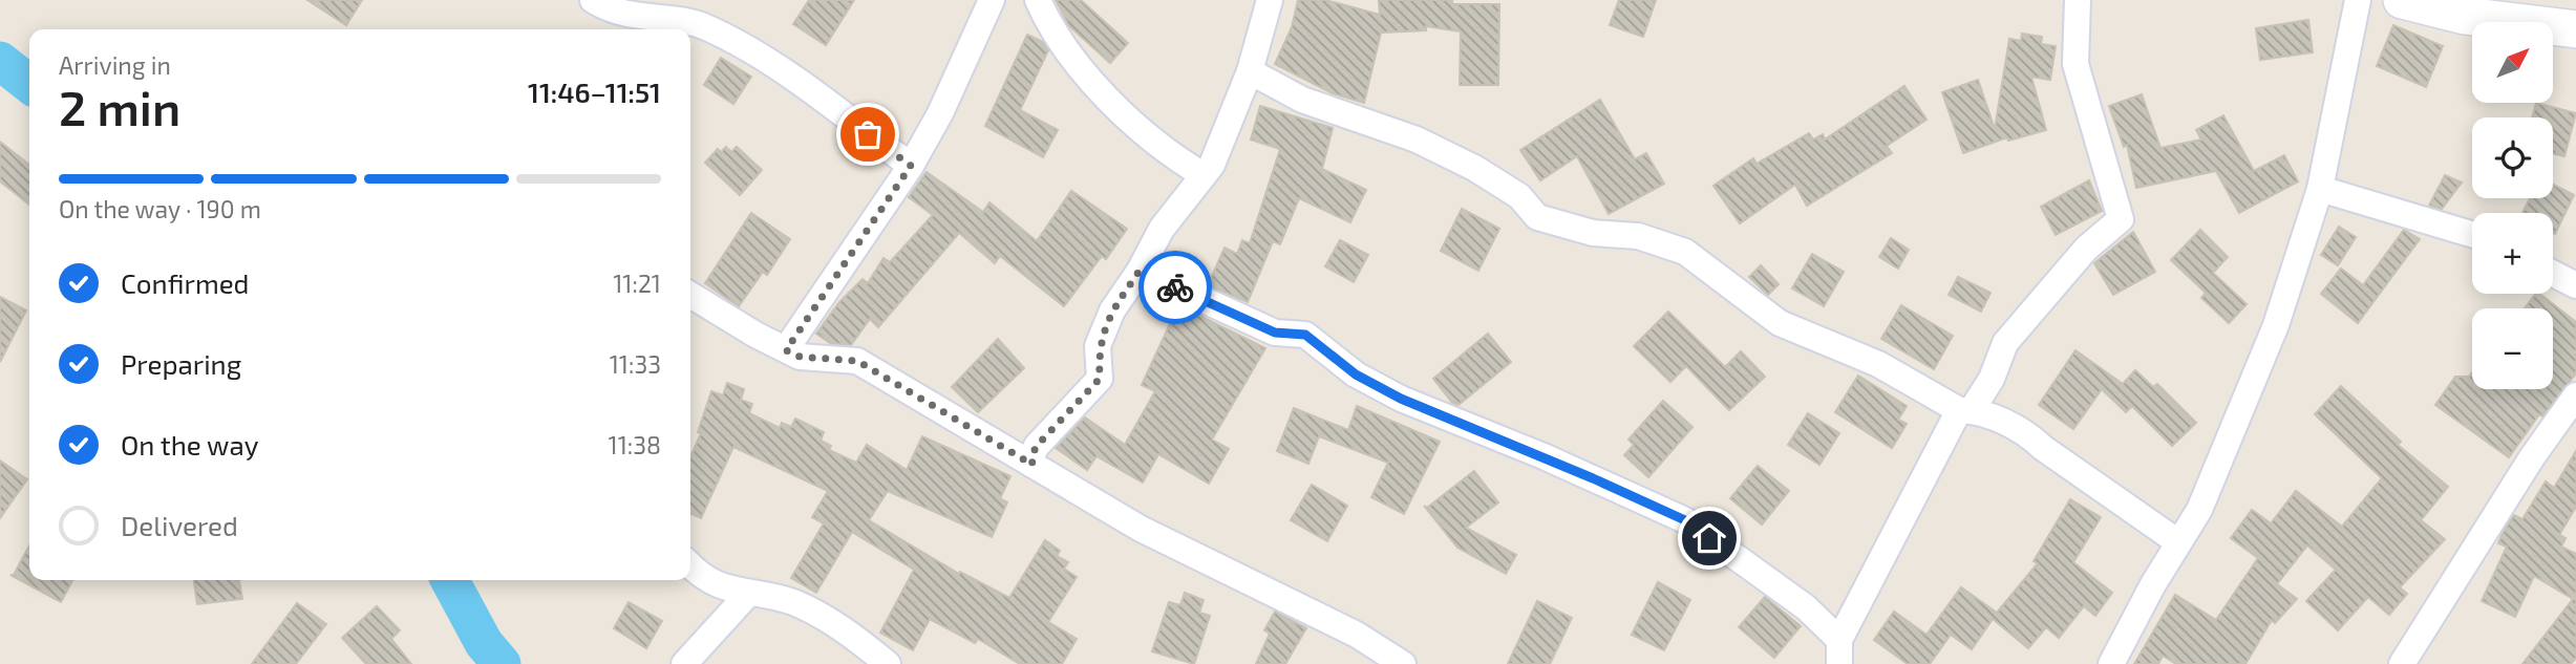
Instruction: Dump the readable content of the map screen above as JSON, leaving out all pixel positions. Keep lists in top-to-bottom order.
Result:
{
  "north": "top right",
  "page": {
    "map_buttons": ["+", "−"],
    "heading": ["2 min", "Arriving in", "11:46–11:51"],
    "bar": "On the way · 190 m",
    "list": [
      ["Confirmed", "11:21"],
      ["Preparing", "11:33"],
      ["On the way", "11:38"],
      "Delivered"
    ]
  }
}
